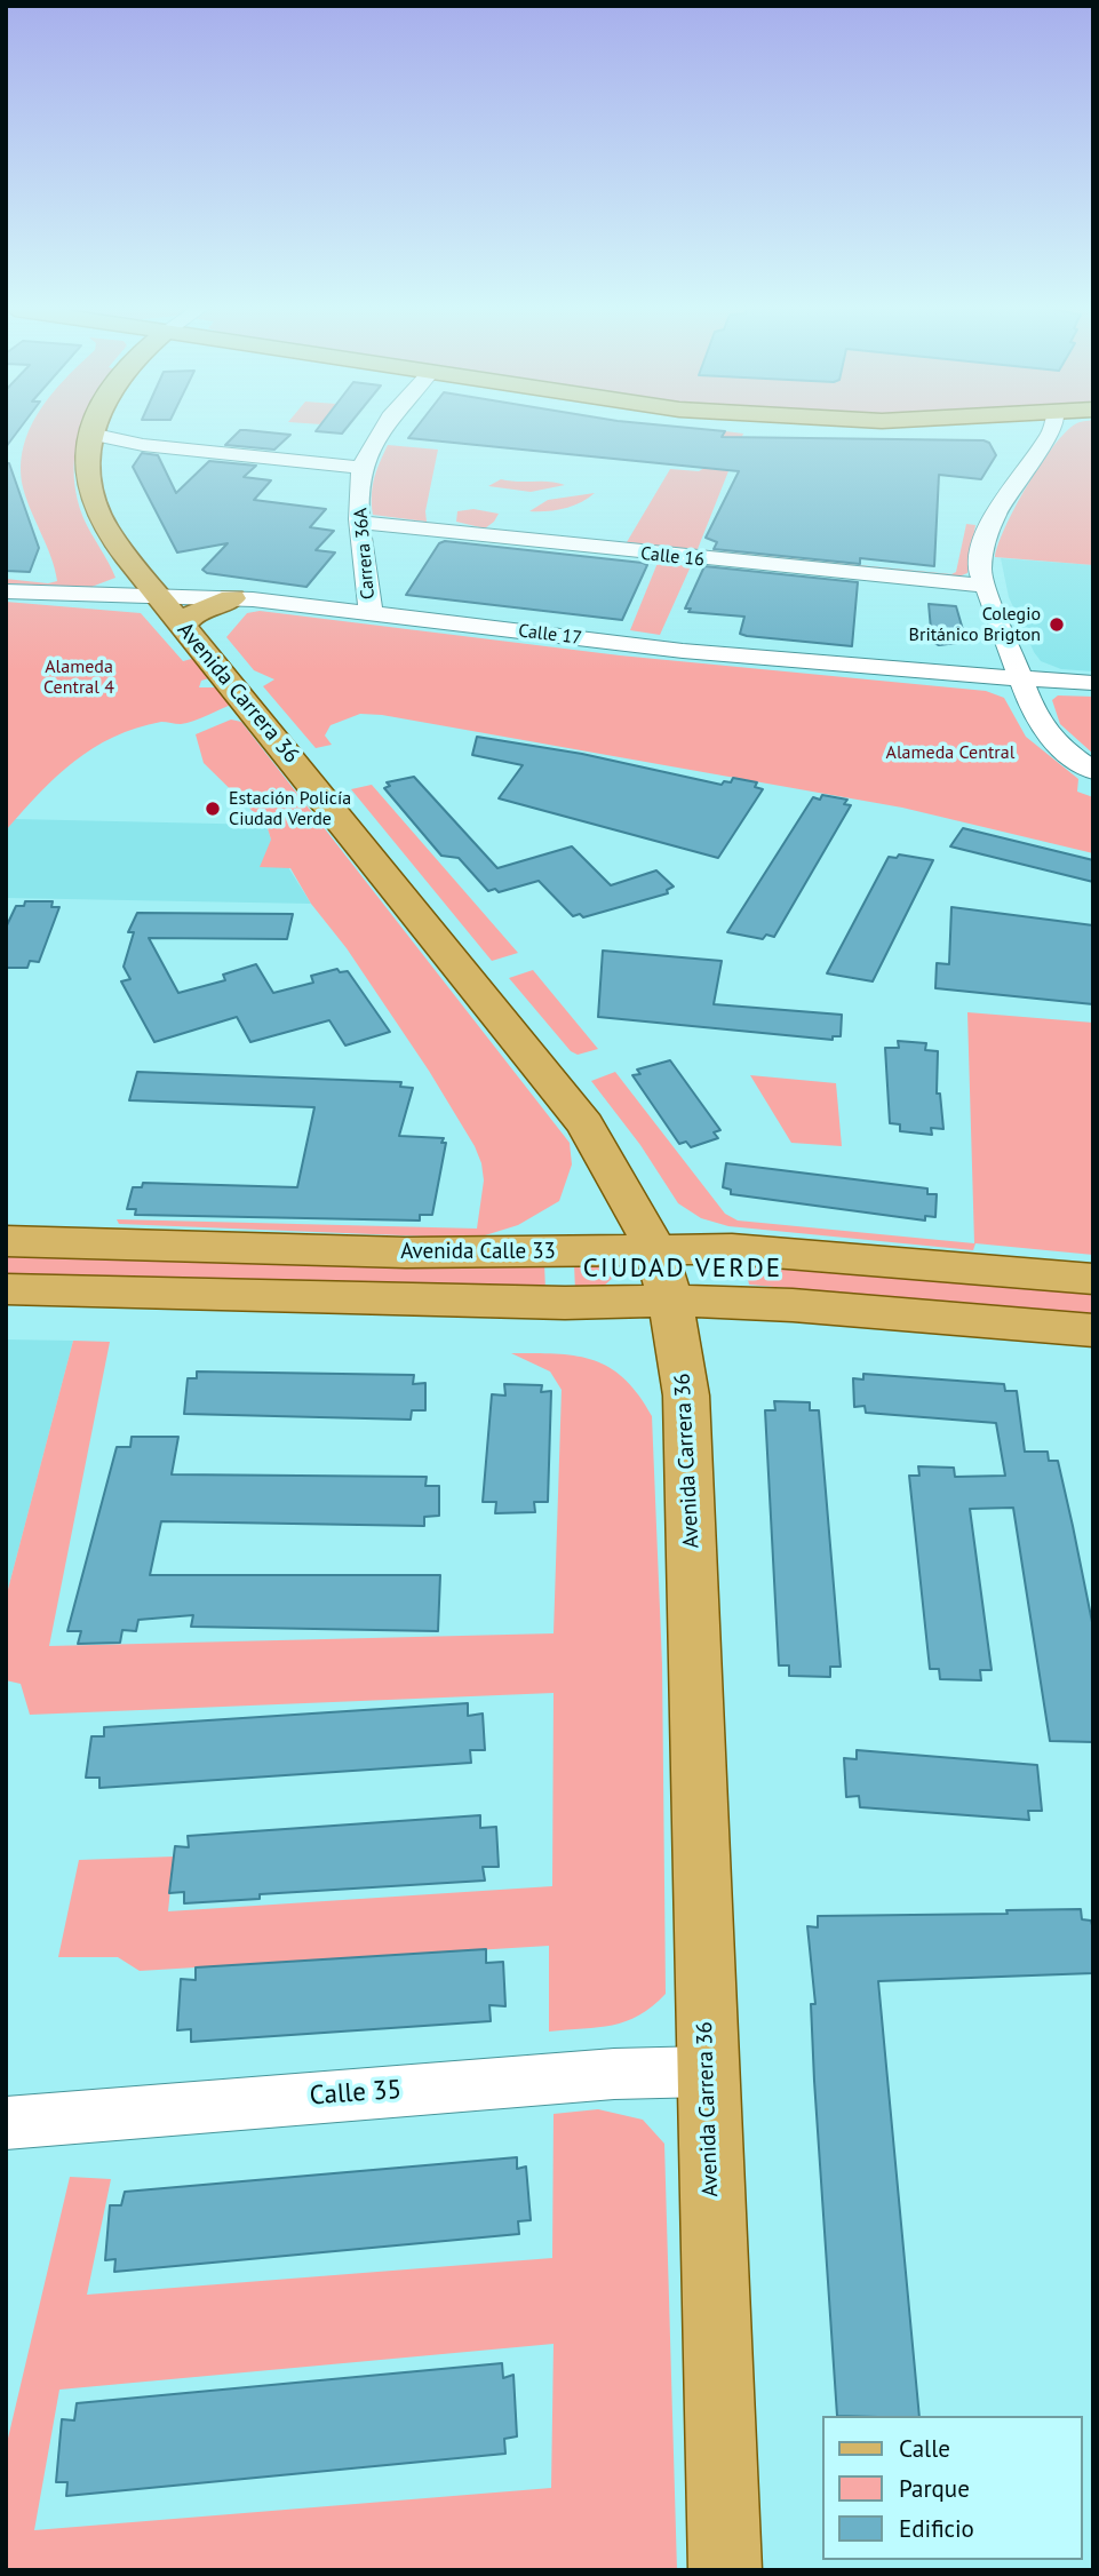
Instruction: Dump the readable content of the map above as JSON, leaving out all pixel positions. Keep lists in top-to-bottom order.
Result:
{
  "streets": {
    "main road": ["Avenida Carrera 36", "Avenida Calle 33"],
    "street": [
      "Carrera 36A",
      "Calle 16",
      "Calle 17",
      "Calle 35"
    ]
  },
  "crossings": [
    ["Carrera 36A", "Calle 16"],
    ["Carrera 36A", "Calle 17"],
    ["Calle 17", "Avenida Carrera 36"],
    ["Avenida Carrera 36", "Avenida Calle 33"],
    ["Avenida Carrera 36", "Calle 35"]
  ],
  "districts": ["CIUDAD VERDE"],
  "parks": ["Alameda Central 4", "Alameda Central"],
  "places": ["Colegio Británico Brigton", "Estación Policía Ciudad Verde"],
  "legend": ["Calle", "Parque", "Edificio"]
}
